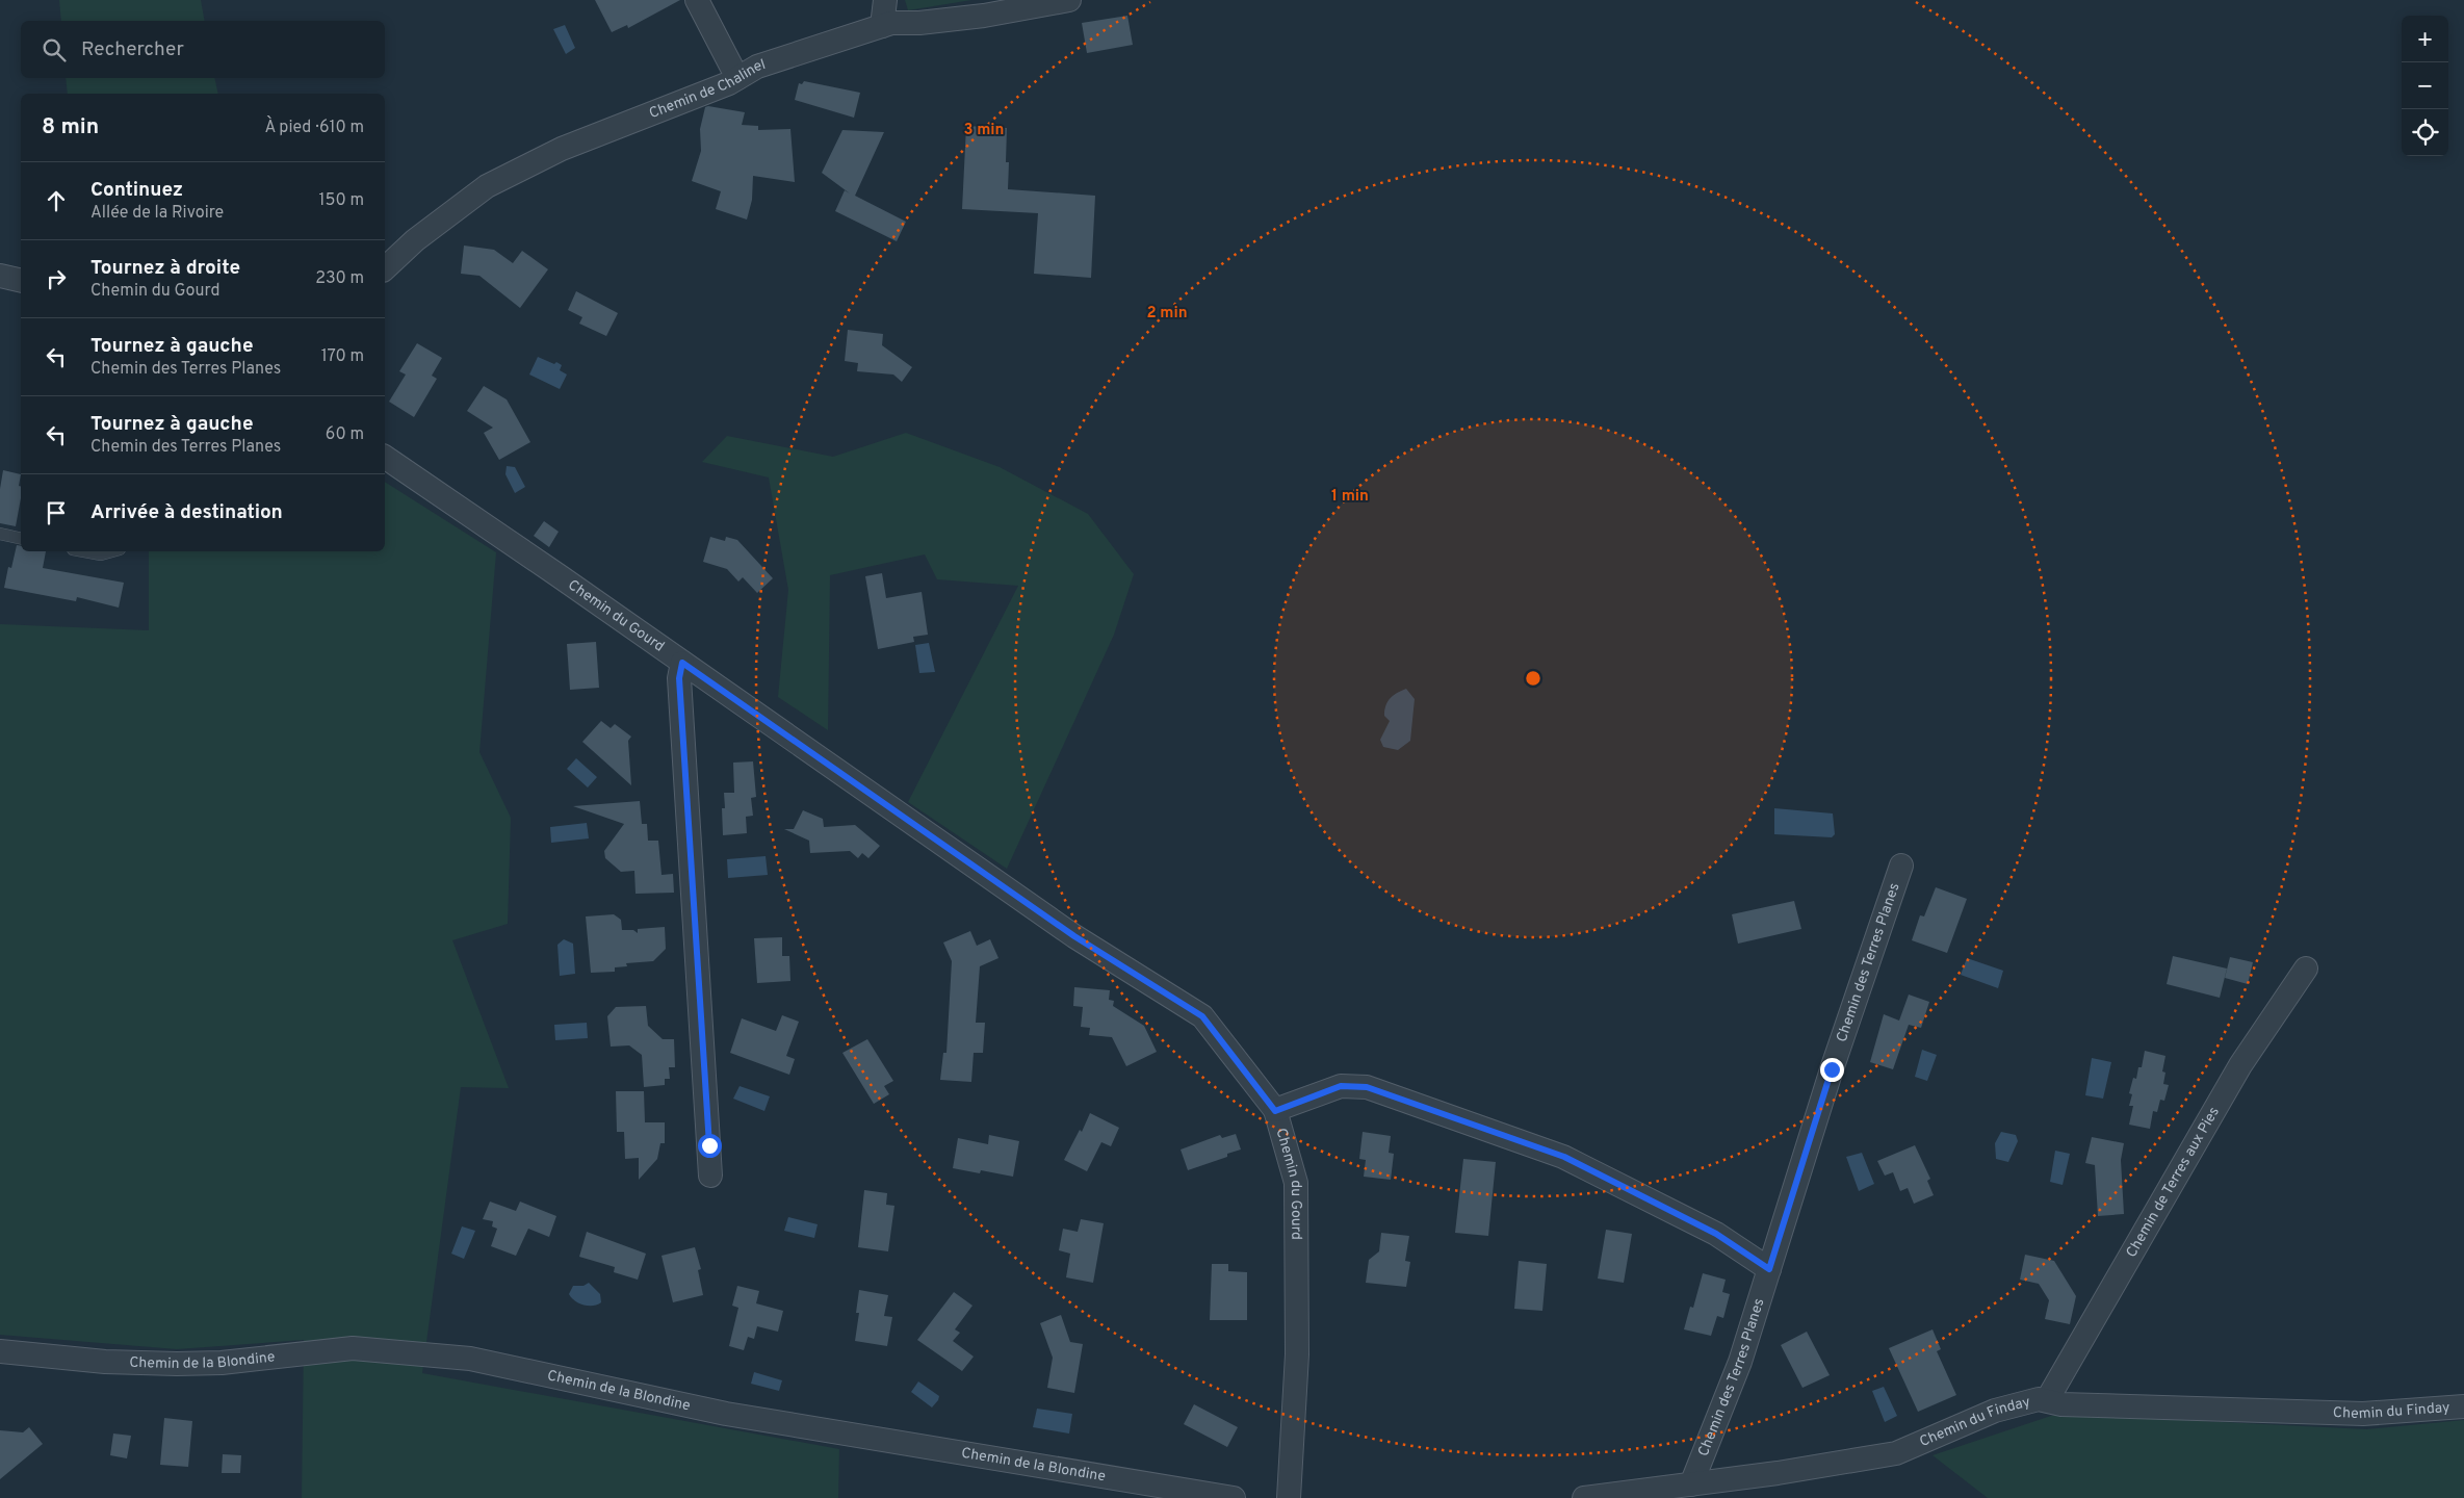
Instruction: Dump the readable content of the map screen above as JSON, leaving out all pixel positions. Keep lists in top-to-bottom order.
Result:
{
  "streets": {
    "street": [
      "Chemin de Chalinel",
      "Chemin du Gourd",
      "Chemin des Terres Planes",
      "Chemin de Terres aux Pies",
      "Chemin de la Blondine",
      "Chemin du Finday"
    ]
  },
  "crossings": [
    ["Chemin des Terres Planes", "Chemin du Finday"],
    ["Chemin de Terres aux Pies", "Chemin du Finday"]
  ],
  "page": {
    "map_buttons": ["+", "−"],
    "search": "Rechercher",
    "heading": ["8 min", "À pied · 610 m"],
    "list": [
      ["Continuez", "Allée de la Rivoire", "150 m"],
      ["Tournez à droite", "Chemin du Gourd", "230 m"],
      ["Tournez à gauche", "Chemin des Terres Planes", "170 m"],
      ["Tournez à gauche", "Chemin des Terres Planes", "60 m"],
      "Arrivée à destination"
    ]
  },
  "rings": ["3 min", "2 min", "1 min"]
}
